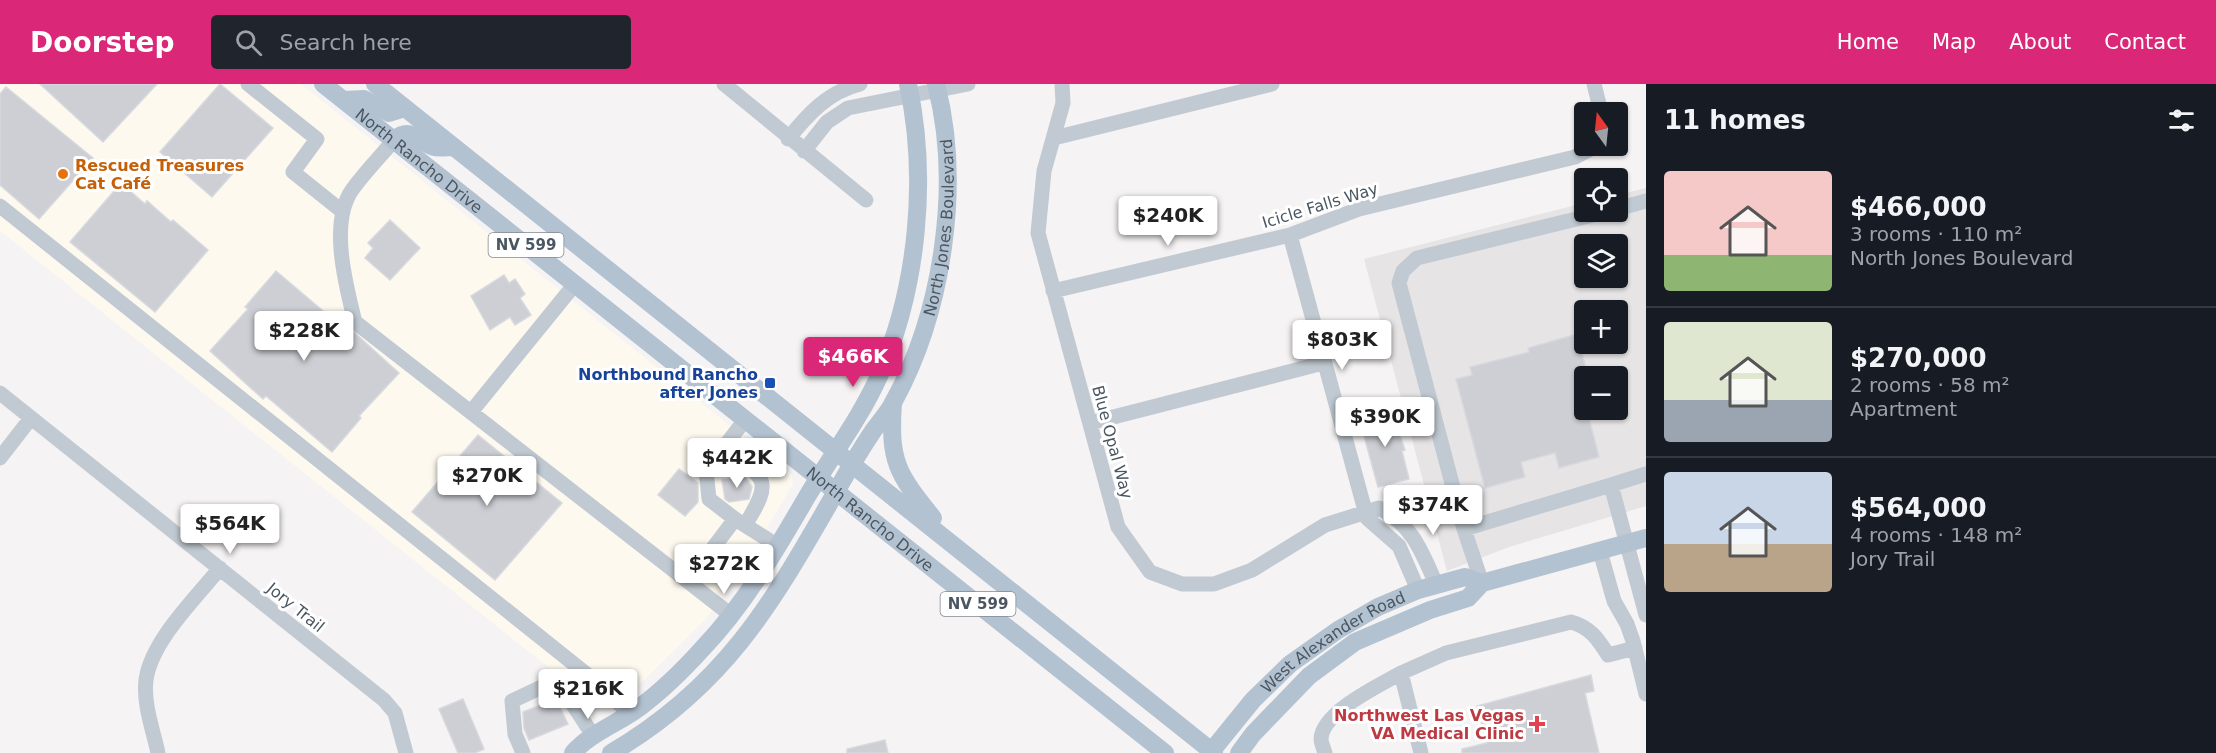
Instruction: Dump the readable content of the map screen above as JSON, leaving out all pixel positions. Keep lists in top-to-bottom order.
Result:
{
  "streets": {
    "main road": [
      "North Rancho Drive",
      "North Jones Boulevard",
      "NV 599",
      "West Alexander Road"
    ],
    "street": ["Icicle Falls Way", "Blue Opal Way", "Jory Trail"]
  },
  "crossings": [
    ["North Rancho Drive", "North Jones Boulevard"],
    ["North Rancho Drive", "West Alexander Road"],
    ["Icicle Falls Way", "Blue Opal Way"]
  ],
  "places": {
    "other": ["Rescued Treasures Cat Café"],
    "transit": ["Northbound Rancho after Jones"],
    "health": ["Northwest Las Vegas VA Medical Clinic"]
  },
  "north": "top",
  "page": {
    "header": "Doorstep",
    "search": "Search here",
    "nav": [
      "Home",
      "Map",
      "About",
      "Contact"
    ],
    "heading": "11 homes",
    "map_buttons": ["+", "−"],
    "list": [
      {
        "name": "$466,000",
        "note": "3 rooms · 110 m² · North Jones Boulevard"
      },
      {
        "name": "$270,000",
        "note": "2 rooms · 58 m² · Apartment"
      },
      {
        "name": "$564,000",
        "note": "4 rooms · 148 m² · Jory Trail"
      }
    ],
    "price": [
      "$240K",
      "$228K",
      "$803K",
      "$466K",
      "$390K",
      "$442K",
      "$270K",
      "$374K",
      "$564K",
      "$272K",
      "$216K"
    ]
  }
}
